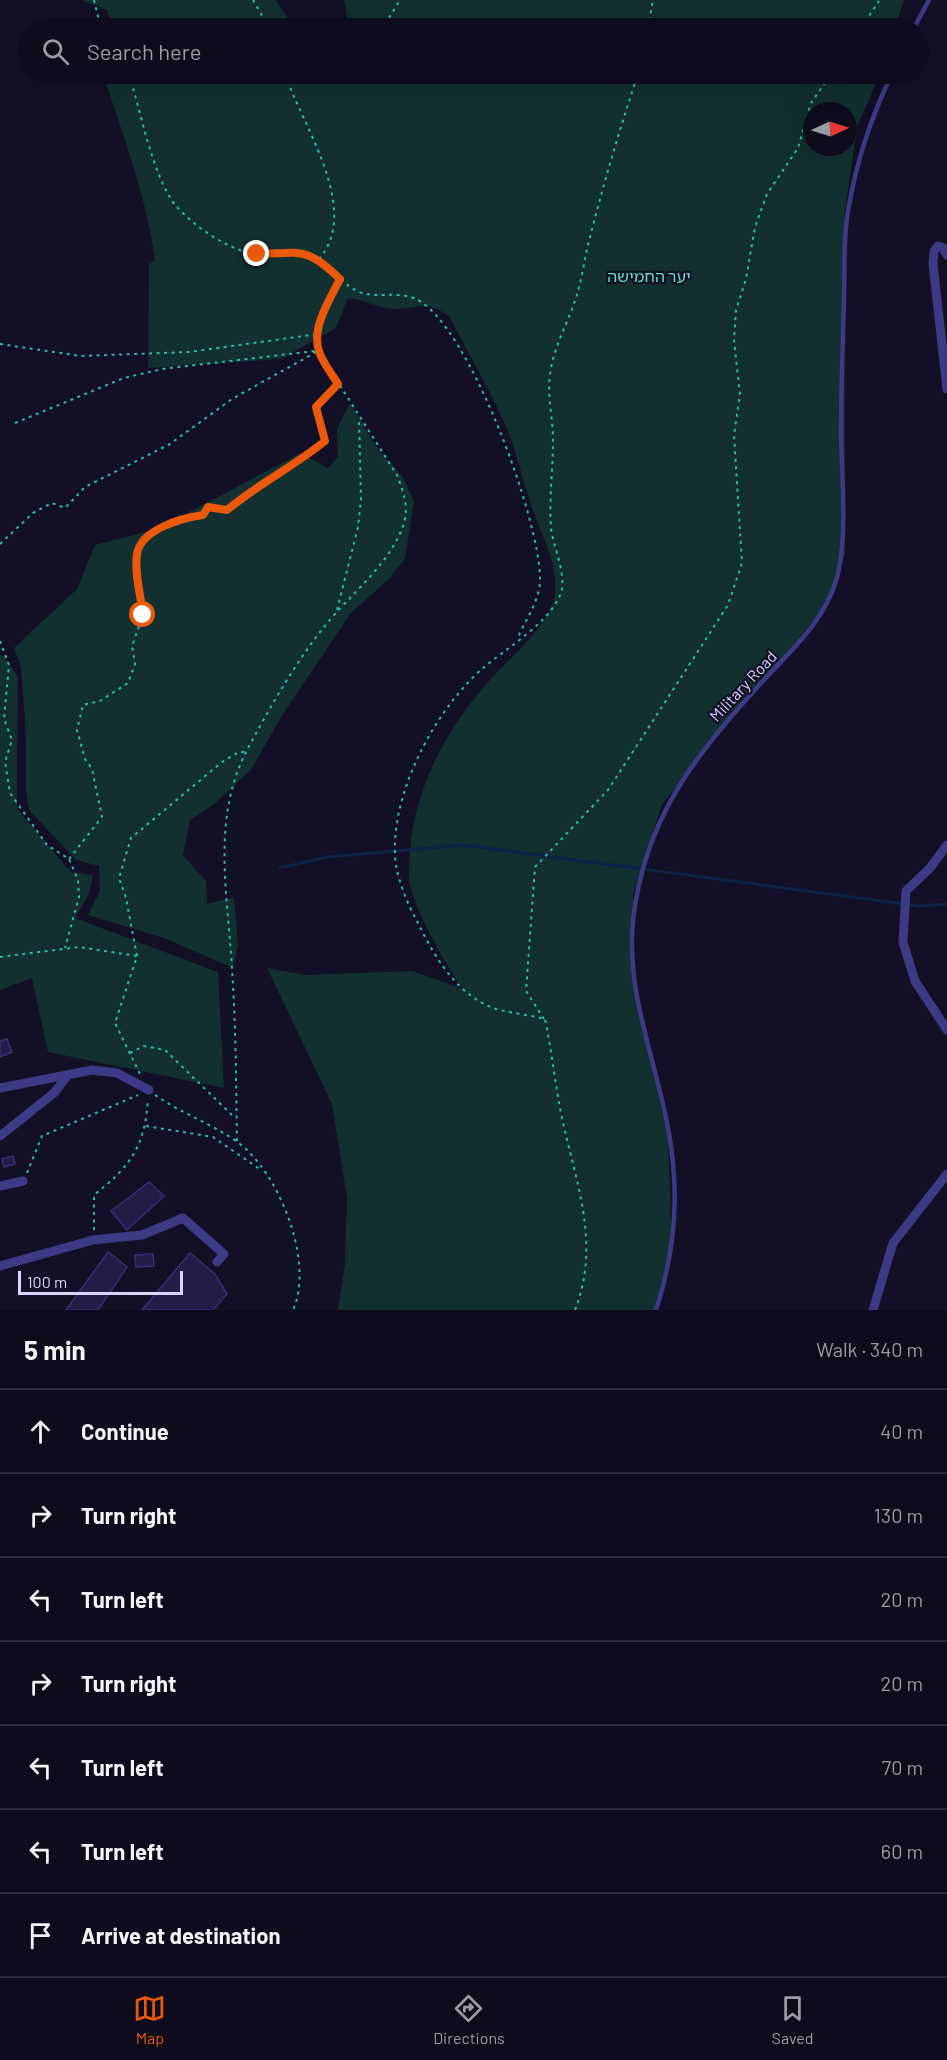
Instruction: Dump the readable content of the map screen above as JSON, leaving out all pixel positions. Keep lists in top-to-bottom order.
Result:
{
  "streets": {
    "lane": ["Military Road"]
  },
  "parks": ["יער החמישה"],
  "scale_bar": "100 m",
  "north": "right",
  "page": {
    "search": "Search here",
    "scale": "100 m",
    "heading": ["5 min", "Walk · 340 m"],
    "list": [
      ["Continue", "40 m"],
      ["Turn right", "130 m"],
      ["Turn left", "20 m"],
      ["Turn right", "20 m"],
      ["Turn left", "70 m"],
      ["Turn left", "60 m"],
      "Arrive at destination"
    ],
    "nav": ["Map", "Directions", "Saved"]
  }
}
